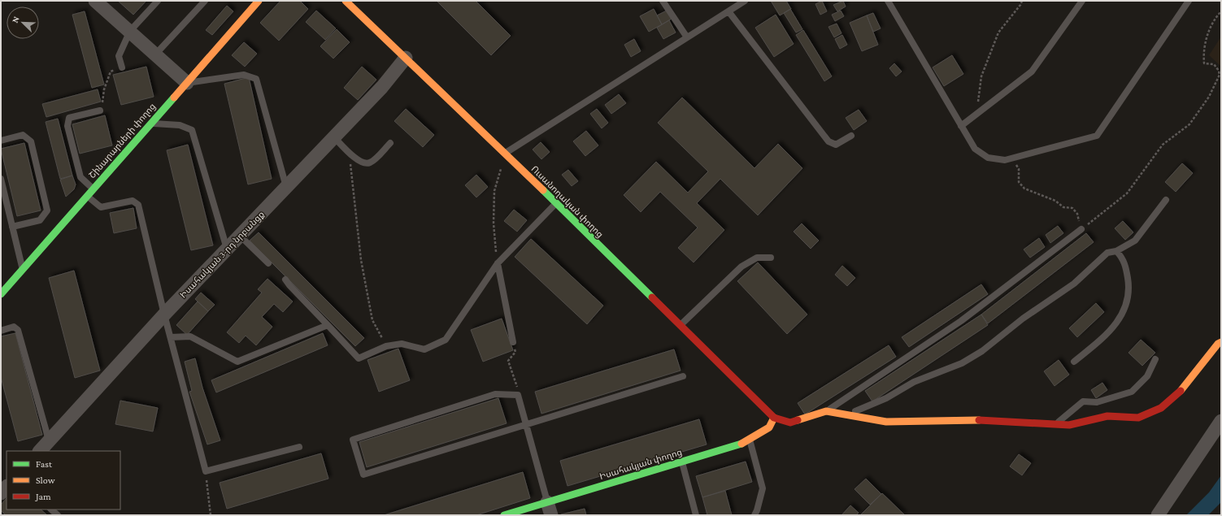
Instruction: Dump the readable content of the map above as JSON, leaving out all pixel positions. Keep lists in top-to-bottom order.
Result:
{
  "streets": {
    "street": [
      "Շինարարների փողոց",
      "Ուսանողական փողոց",
      "Իսահակյան 3-րդ նրբանցք",
      "Իսահակյան փողոց"
    ]
  },
  "crossings": [
    ["Ուսանողական փողոց", "Իսահակյան 3-րդ նրբանցք"],
    ["Ուսանողական փողոց", "Իսահակյան փողոց"]
  ],
  "legend": ["Fast", "Slow", "Jam"],
  "north": "top left"
}
